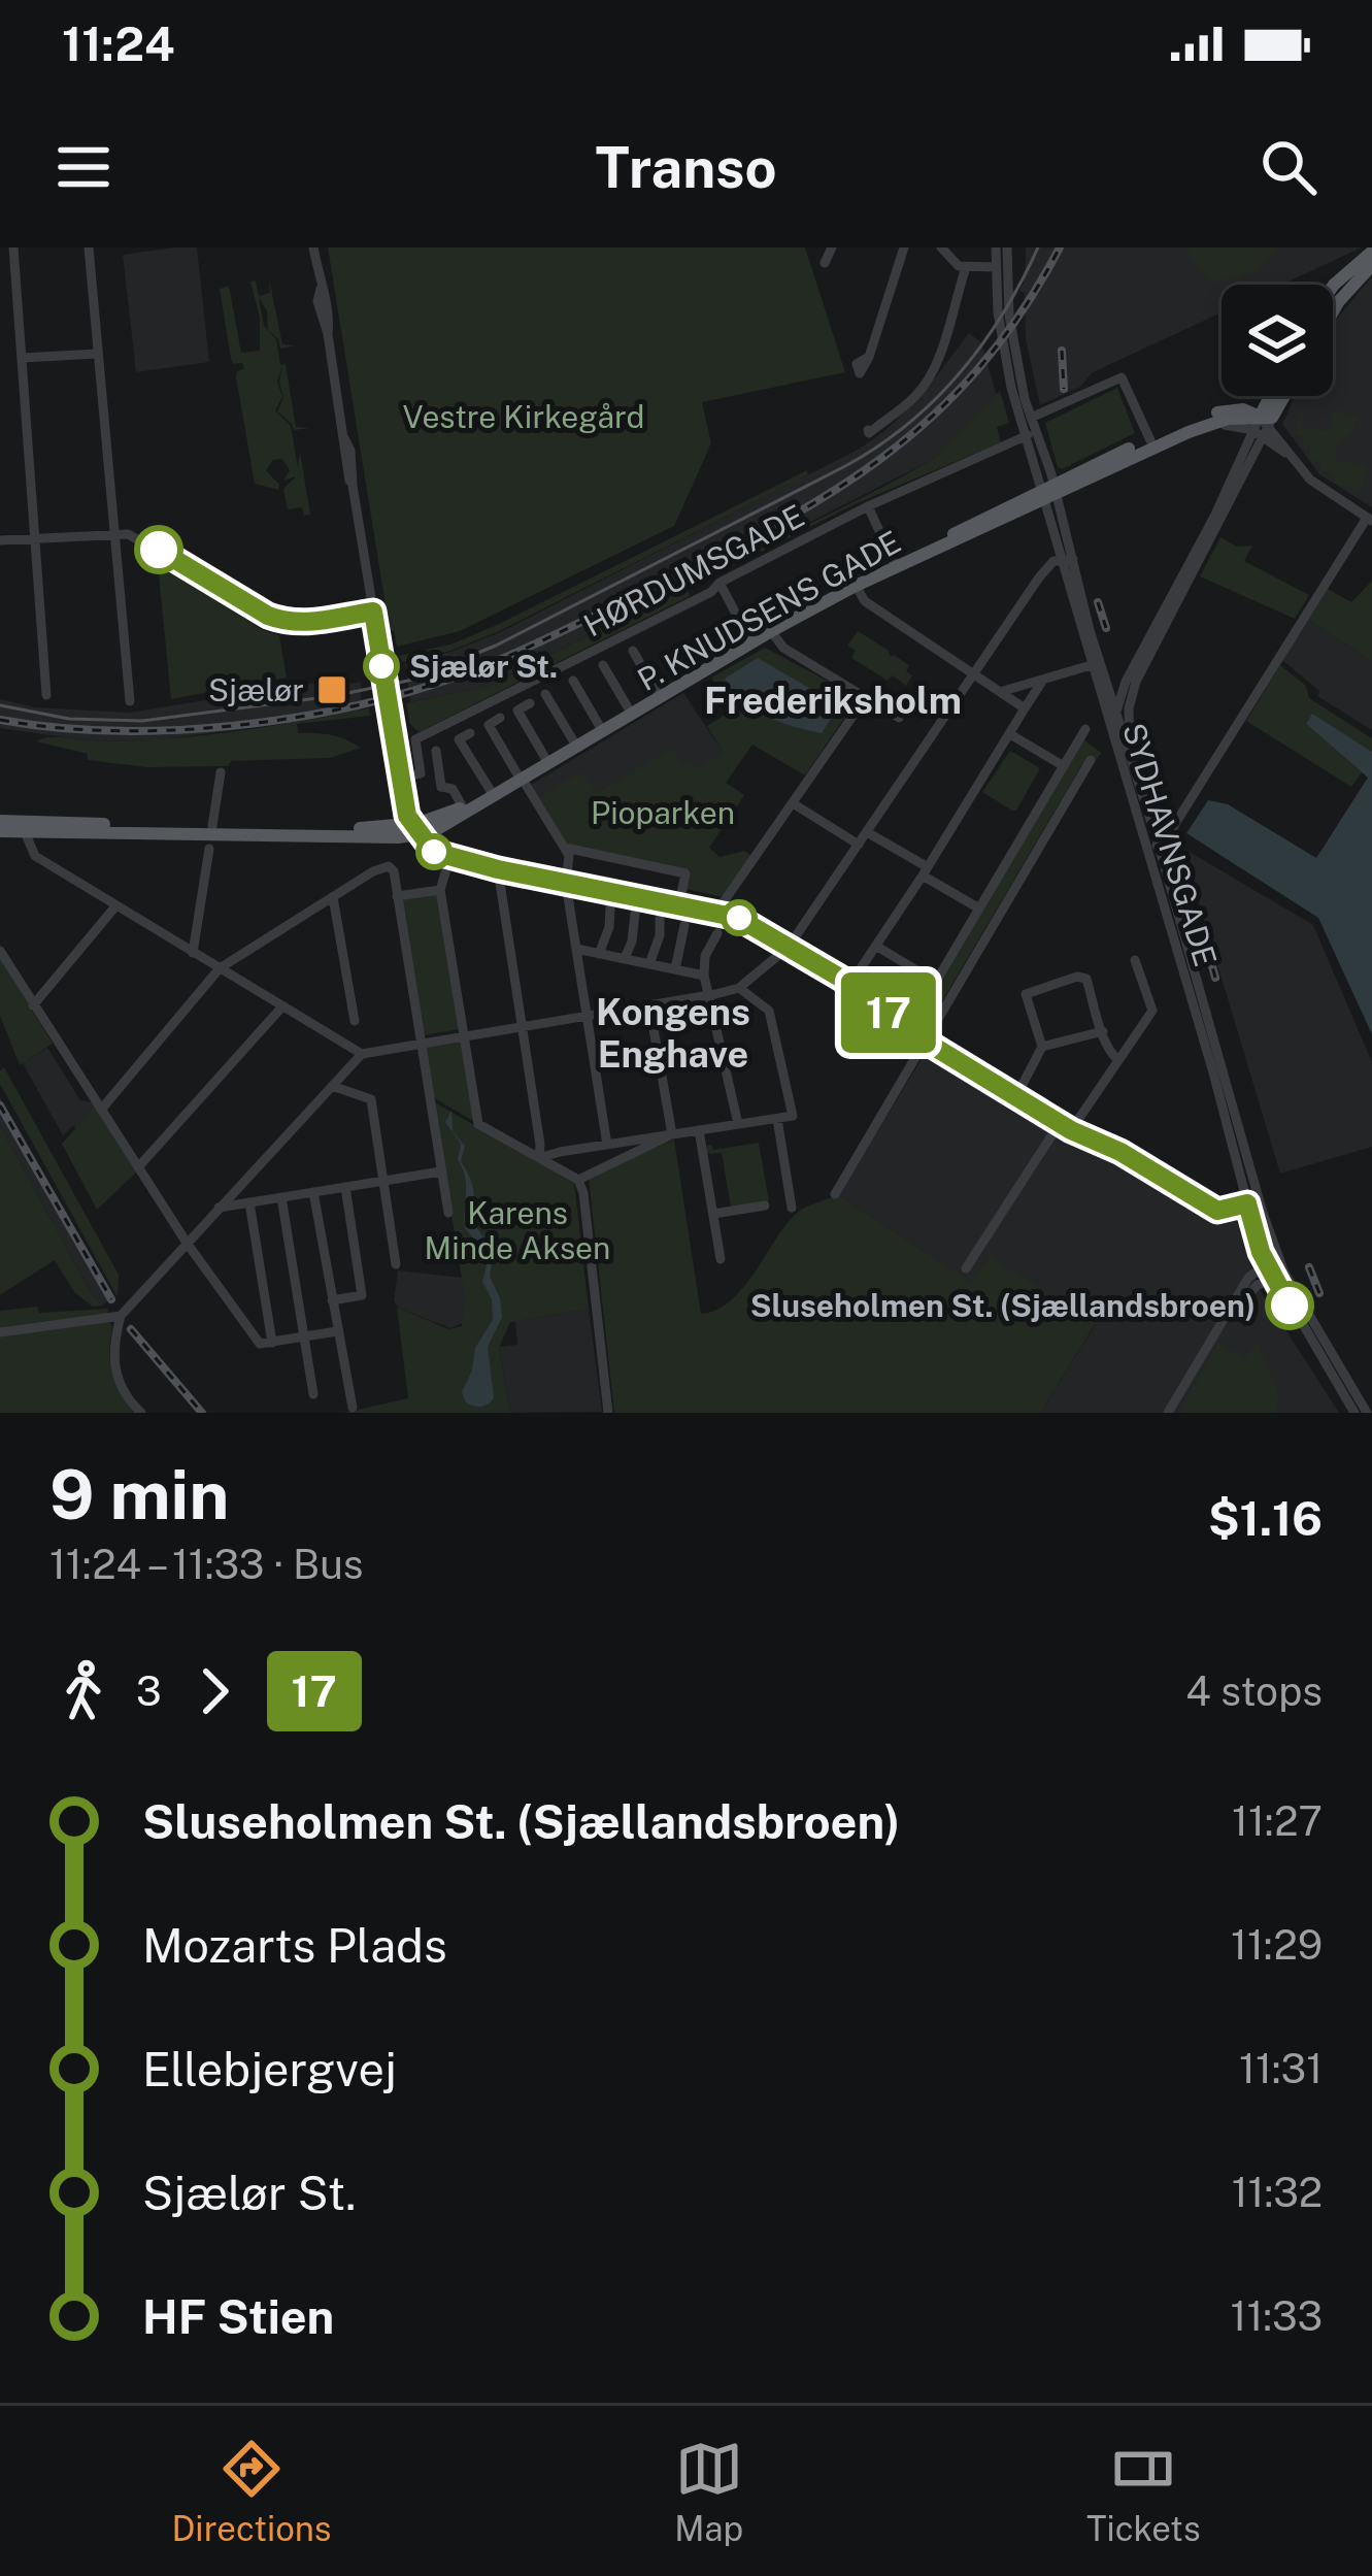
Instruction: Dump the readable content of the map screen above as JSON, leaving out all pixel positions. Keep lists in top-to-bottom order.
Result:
{
  "streets": {
    "main road": ["P. KNUDSENS GADE"],
    "street": ["HØRDUMSGADE", "SYDHAVNSGADE"]
  },
  "crossings": [
    ["P. KNUDSENS GADE", "SYDHAVNSGADE"]
  ],
  "districts": ["Frederiksholm", "Kongens Enghave"],
  "parks": ["Vestre Kirkegård", "Pioparken", "Karens Minde Aksen"],
  "places": {
    "other": ["Sjælør St.", "Sluseholmen St. (Sjællandsbroen)"],
    "transit": ["Sjælør"]
  },
  "lines": ["bus line 17"],
  "page": {
    "status": "11:24",
    "header": "Transo",
    "on_map": "17",
    "heading": ["9 min", "11:24 – 11:33 · Bus", "$1.16"],
    "legs": ["3", "17", "4 stops"],
    "list": [
      {
        "name": "Sluseholmen St. (Sjællandsbroen)",
        "value": "11:27"
      },
      {
        "name": "Mozarts Plads",
        "value": "11:29"
      },
      {
        "name": "Ellebjergvej",
        "value": "11:31"
      },
      {
        "name": "Sjælør St.",
        "value": "11:32"
      },
      {
        "name": "HF Stien",
        "value": "11:33"
      }
    ],
    "tabs": ["Directions", "Map", "Tickets"]
  }
}
